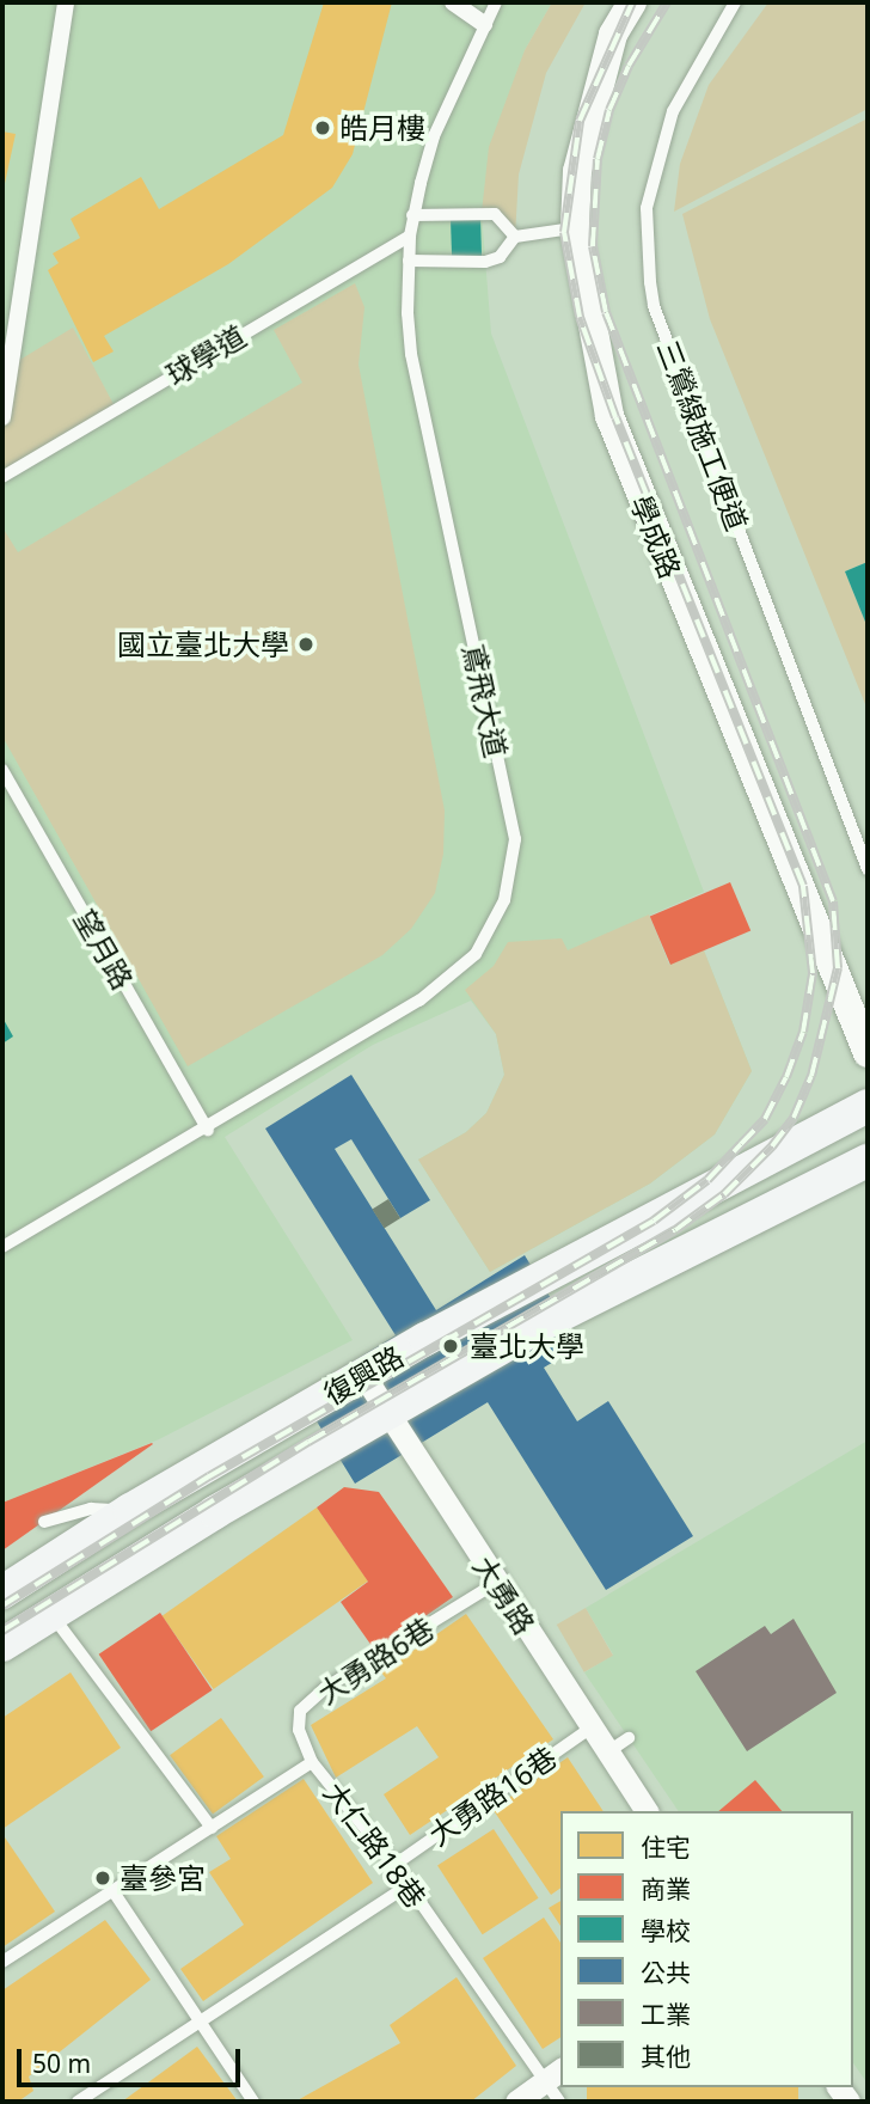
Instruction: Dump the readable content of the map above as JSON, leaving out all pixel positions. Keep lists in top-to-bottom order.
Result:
{
  "streets": {
    "main road": ["復興路"],
    "street": ["學成路", "大勇路"],
    "lane": [
      "球學道",
      "三鶯線施工便道",
      "鳶飛大道",
      "望月路",
      "大勇路6巷",
      "大勇路16巷",
      "大仁路18巷"
    ]
  },
  "crossings": [
    ["球學道", "鳶飛大道"],
    ["鳶飛大道", "望月路"],
    ["復興路", "大勇路"],
    ["大勇路", "大勇路6巷"],
    ["大勇路", "大勇路16巷"],
    ["大勇路6巷", "大仁路18巷"],
    ["大勇路16巷", "大仁路18巷"]
  ],
  "places": [
    "皓月樓",
    "國立臺北大學",
    "臺北大學",
    "臺參宮"
  ],
  "legend": [
    "住宅",
    "商業",
    "學校",
    "公共",
    "工業",
    "其他"
  ],
  "scale_bar": "50 m"
}
